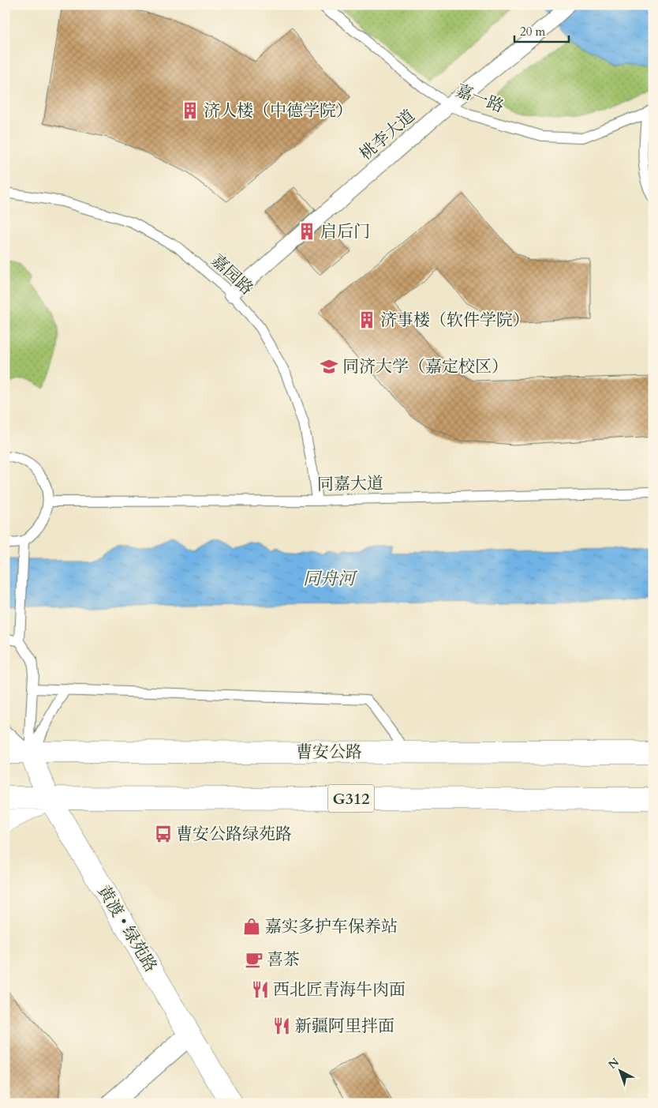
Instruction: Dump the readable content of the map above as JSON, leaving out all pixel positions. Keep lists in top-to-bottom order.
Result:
{
  "streets": {
    "main road": ["曹安公路", "G312", "黄渡 • 绿苑路"],
    "street": ["桃李大道"],
    "lane": ["嘉一路", "嘉园路", "同嘉大道"]
  },
  "crossings": [
    ["嘉一路", "桃李大道"],
    ["桃李大道", "嘉园路"],
    ["嘉园路", "同嘉大道"],
    ["曹安公路", "黄渡 • 绿苑路"],
    ["G312", "黄渡 • 绿苑路"]
  ],
  "water": ["同舟河"],
  "places": {
    "building": ["济人楼（中德学院）", "启后门", "济事楼（软件学院）"],
    "school or university": ["同济大学（嘉定校区）"],
    "bus stop": ["曹安公路绿苑路"],
    "shop": ["嘉实多护车保养站"],
    "cafe": ["喜茶"],
    "restaurant": ["西北匠青海牛肉面", "新疆阿里拌面"]
  },
  "scale_bar": "20 m",
  "north": "top left"
}
